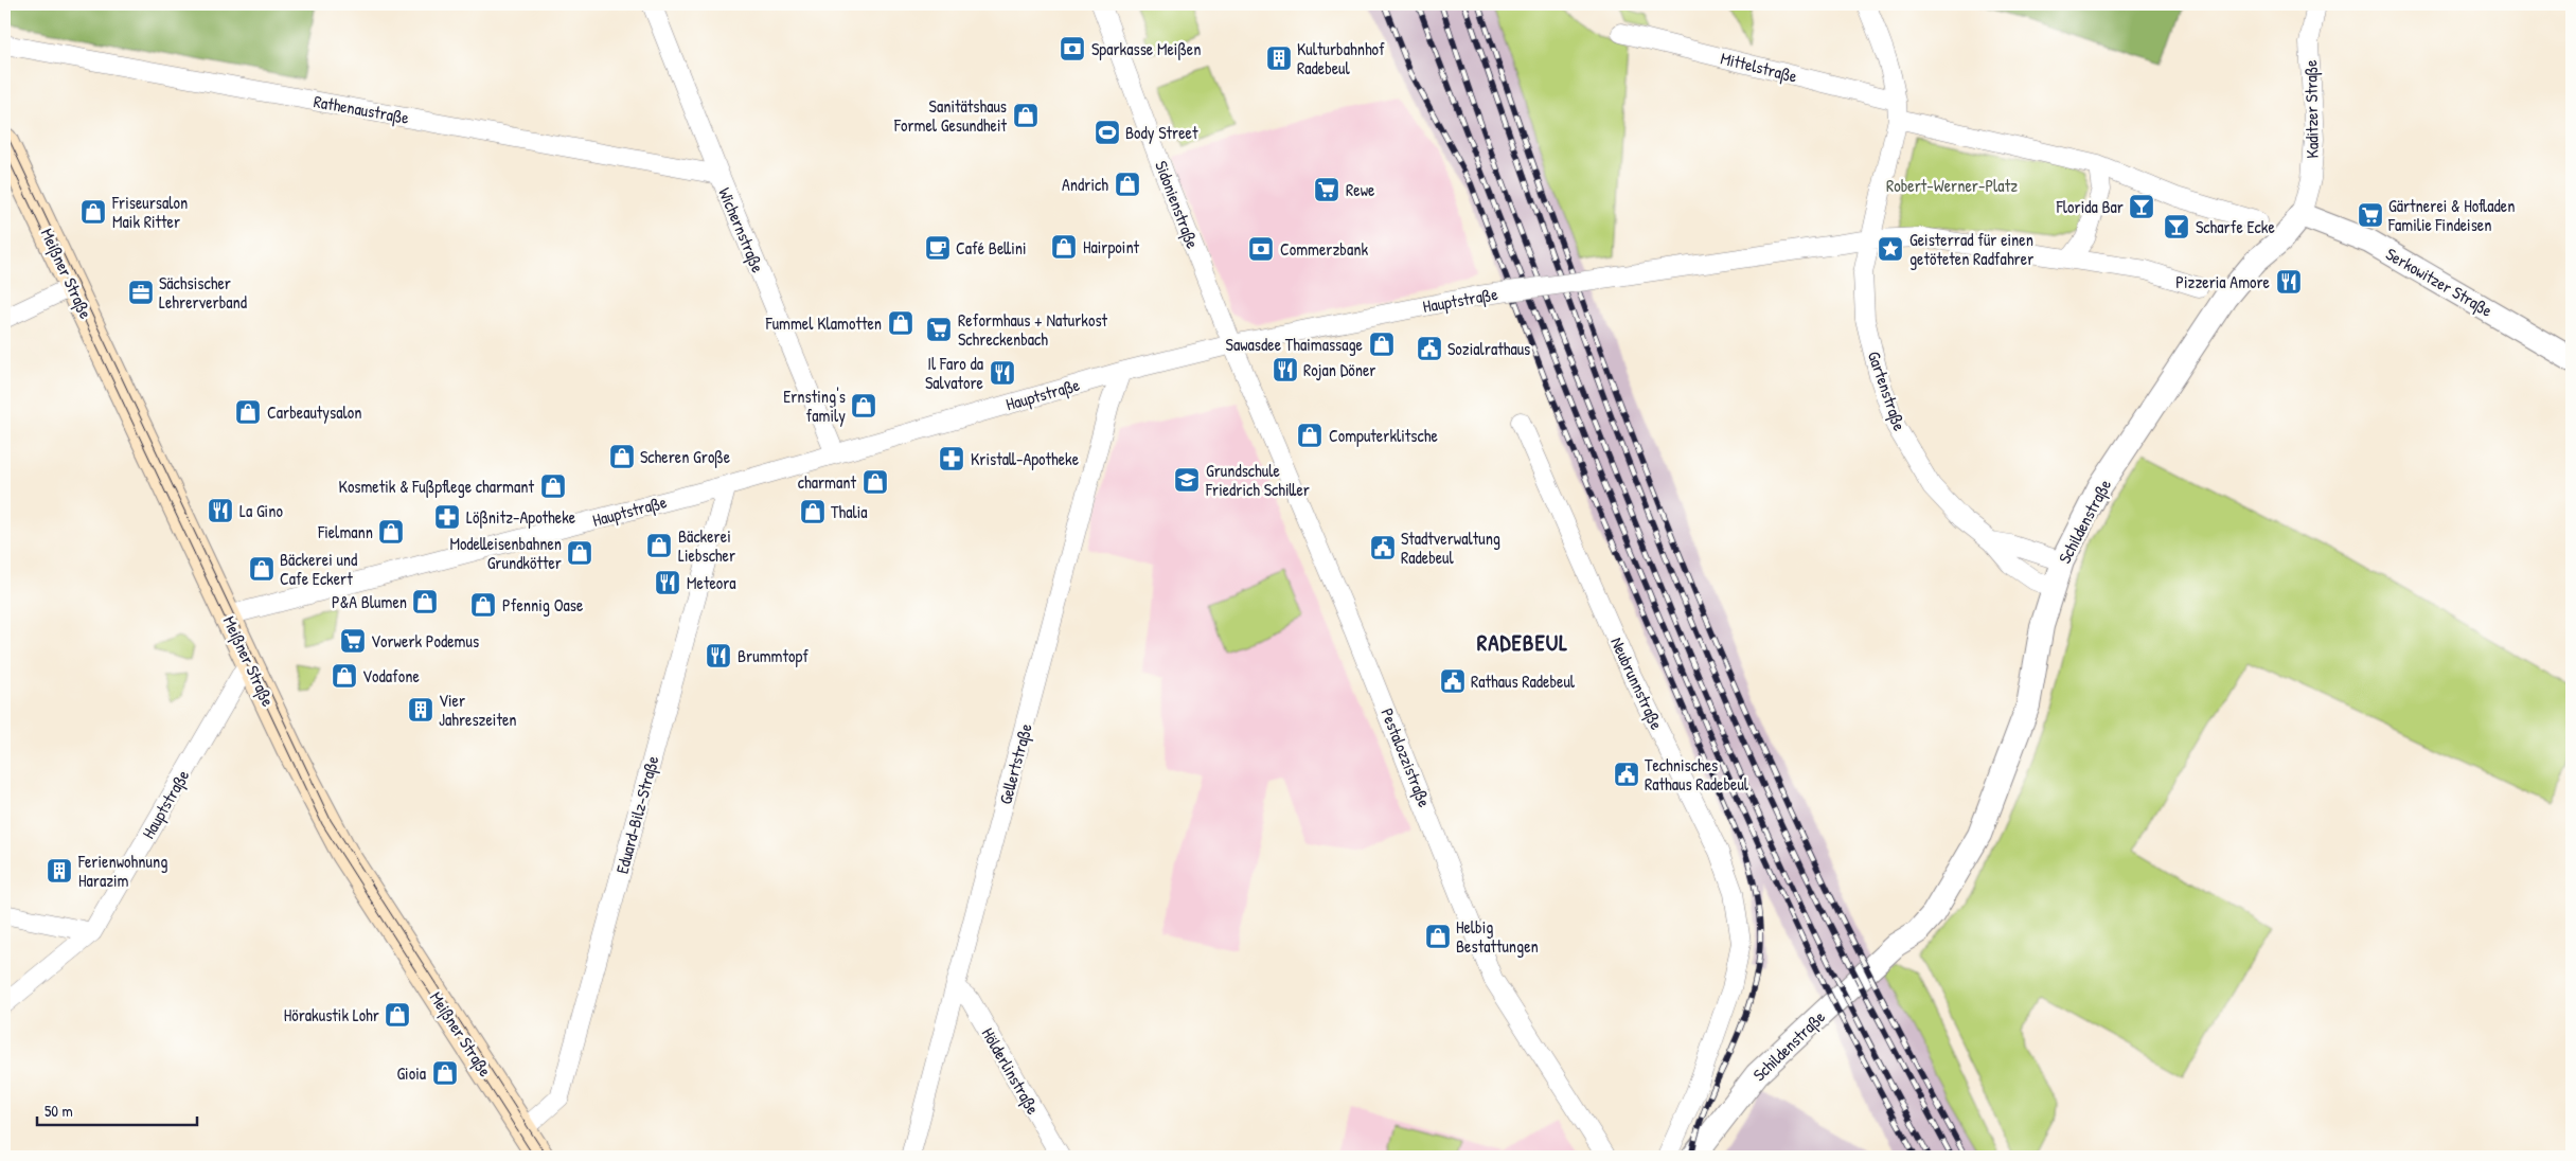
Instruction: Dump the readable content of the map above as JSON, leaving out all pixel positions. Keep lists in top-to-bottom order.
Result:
{
  "streets": {
    "main road": ["Meißner Straße"],
    "street": [
      "Mittelstraße",
      "Rathenaustraße",
      "Kaditzer Straße",
      "Sidonienstraße",
      "Wichernstraße",
      "Serkowitzer Straße",
      "Hauptstraße",
      "Gartenstraße",
      "Schildenstraße",
      "Neubrunnstraße",
      "Pestalozzistraße",
      "Gellertstraße",
      "Eduard-Bilz-Straße",
      "Hölderlinstraße"
    ]
  },
  "crossings": [
    ["Rathenaustraße", "Wichernstraße"],
    ["Kaditzer Straße", "Serkowitzer Straße"],
    ["Kaditzer Straße", "Schildenstraße"],
    ["Sidonienstraße", "Hauptstraße"],
    ["Sidonienstraße", "Pestalozzistraße"],
    ["Wichernstraße", "Hauptstraße"],
    ["Meißner Straße", "Hauptstraße"],
    ["Meißner Straße", "Eduard-Bilz-Straße"],
    ["Serkowitzer Straße", "Schildenstraße"],
    ["Hauptstraße", "Gartenstraße"],
    ["Hauptstraße", "Pestalozzistraße"],
    ["Hauptstraße", "Gellertstraße"],
    ["Hauptstraße", "Eduard-Bilz-Straße"],
    ["Gartenstraße", "Schildenstraße"],
    ["Gellertstraße", "Hölderlinstraße"]
  ],
  "districts": ["RADEBEUL"],
  "parks": ["Robert-Werner-Platz"],
  "places": {
    "bank": ["Sparkasse Meißen", "Commerzbank"],
    "building": ["Kulturbahnhof Radebeul", "Vier Jahreszeiten", "Ferienwohnung Harazim"],
    "shop": [
      "Sanitätshaus Formel Gesundheit",
      "Andrich",
      "Friseursalon Maik Ritter",
      "Hairpoint",
      "Fummel Klamotten",
      "Sawasdee Thaimassage",
      "Ernsting's family",
      "Carbeautysalon",
      "Computerklitsche",
      "Scheren Große",
      "charmant",
      "Kosmetik & Fußpflege charmant",
      "Thalia",
      "Fielmann",
      "Bäckerei Liebscher",
      "Modelleisenbahnen Grundkötter",
      "Bäckerei und Cafe Eckert",
      "P&A Blumen",
      "Pfennig Oase",
      "Vodafone",
      "Helbig Bestattungen",
      "Hörakustik Lohr",
      "Gioia"
    ],
    "sports": ["Body Street"],
    "supermarket": [
      "Rewe",
      "Gärtnerei & Hofladen Familie Findeisen",
      "Reformhaus + Naturkost Schreckenbach",
      "Vorwerk Podemus"
    ],
    "bar": ["Florida Bar", "Scharfe Ecke"],
    "cafe": ["Café Bellini"],
    "place": ["Geisterrad für einen getöteten Radfahrer"],
    "restaurant": [
      "Pizzeria Amore",
      "Rojan Döner",
      "Il Faro da Salvatore",
      "La Gino",
      "Meteora",
      "Brummtopf"
    ],
    "office": ["Sächsischer Lehrerverband"],
    "public building": [
      "Sozialrathaus",
      "Stadtverwaltung Radebeul",
      "Rathaus Radebeul",
      "Technisches Rathaus Radebeul"
    ],
    "pharmacy": ["Kristall-Apotheke", "Lößnitz-Apotheke"],
    "school or university": ["Grundschule Friedrich Schiller"]
  },
  "scale_bar": "50 m"
}
